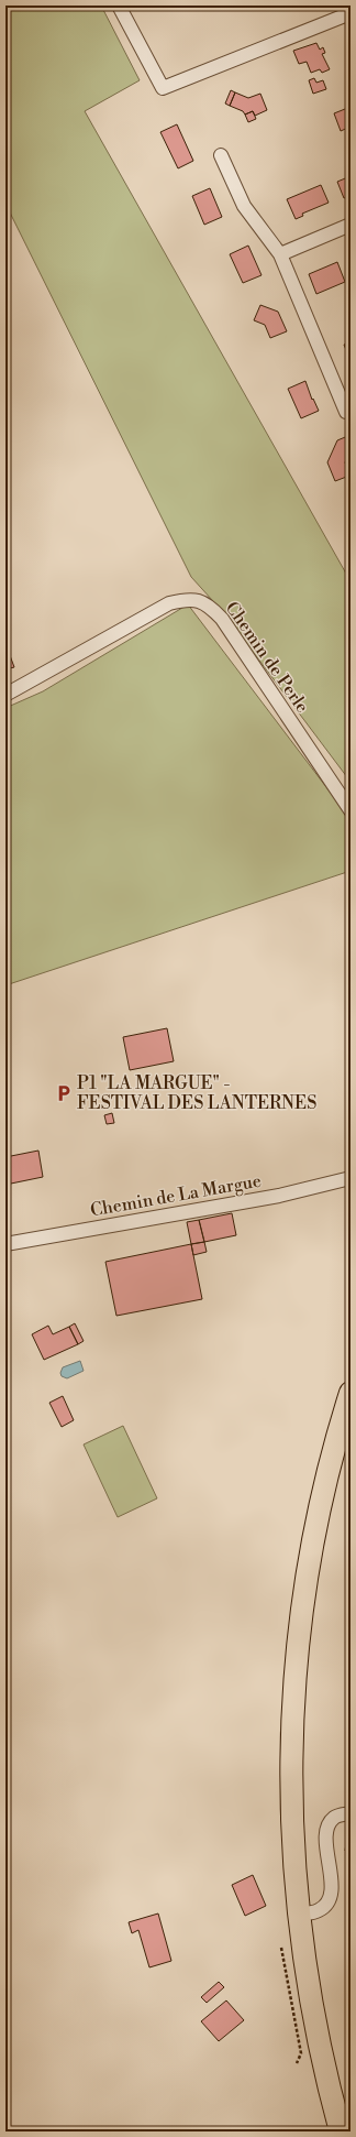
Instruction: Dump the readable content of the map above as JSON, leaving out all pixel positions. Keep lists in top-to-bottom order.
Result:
{
  "streets": {
    "street": ["Chemin de Perle", "Chemin de La Margue"]
  },
  "places": {
    "parking": ["P1 \"LA MARGUE\" - FESTIVAL DES LANTERNES"]
  }
}
